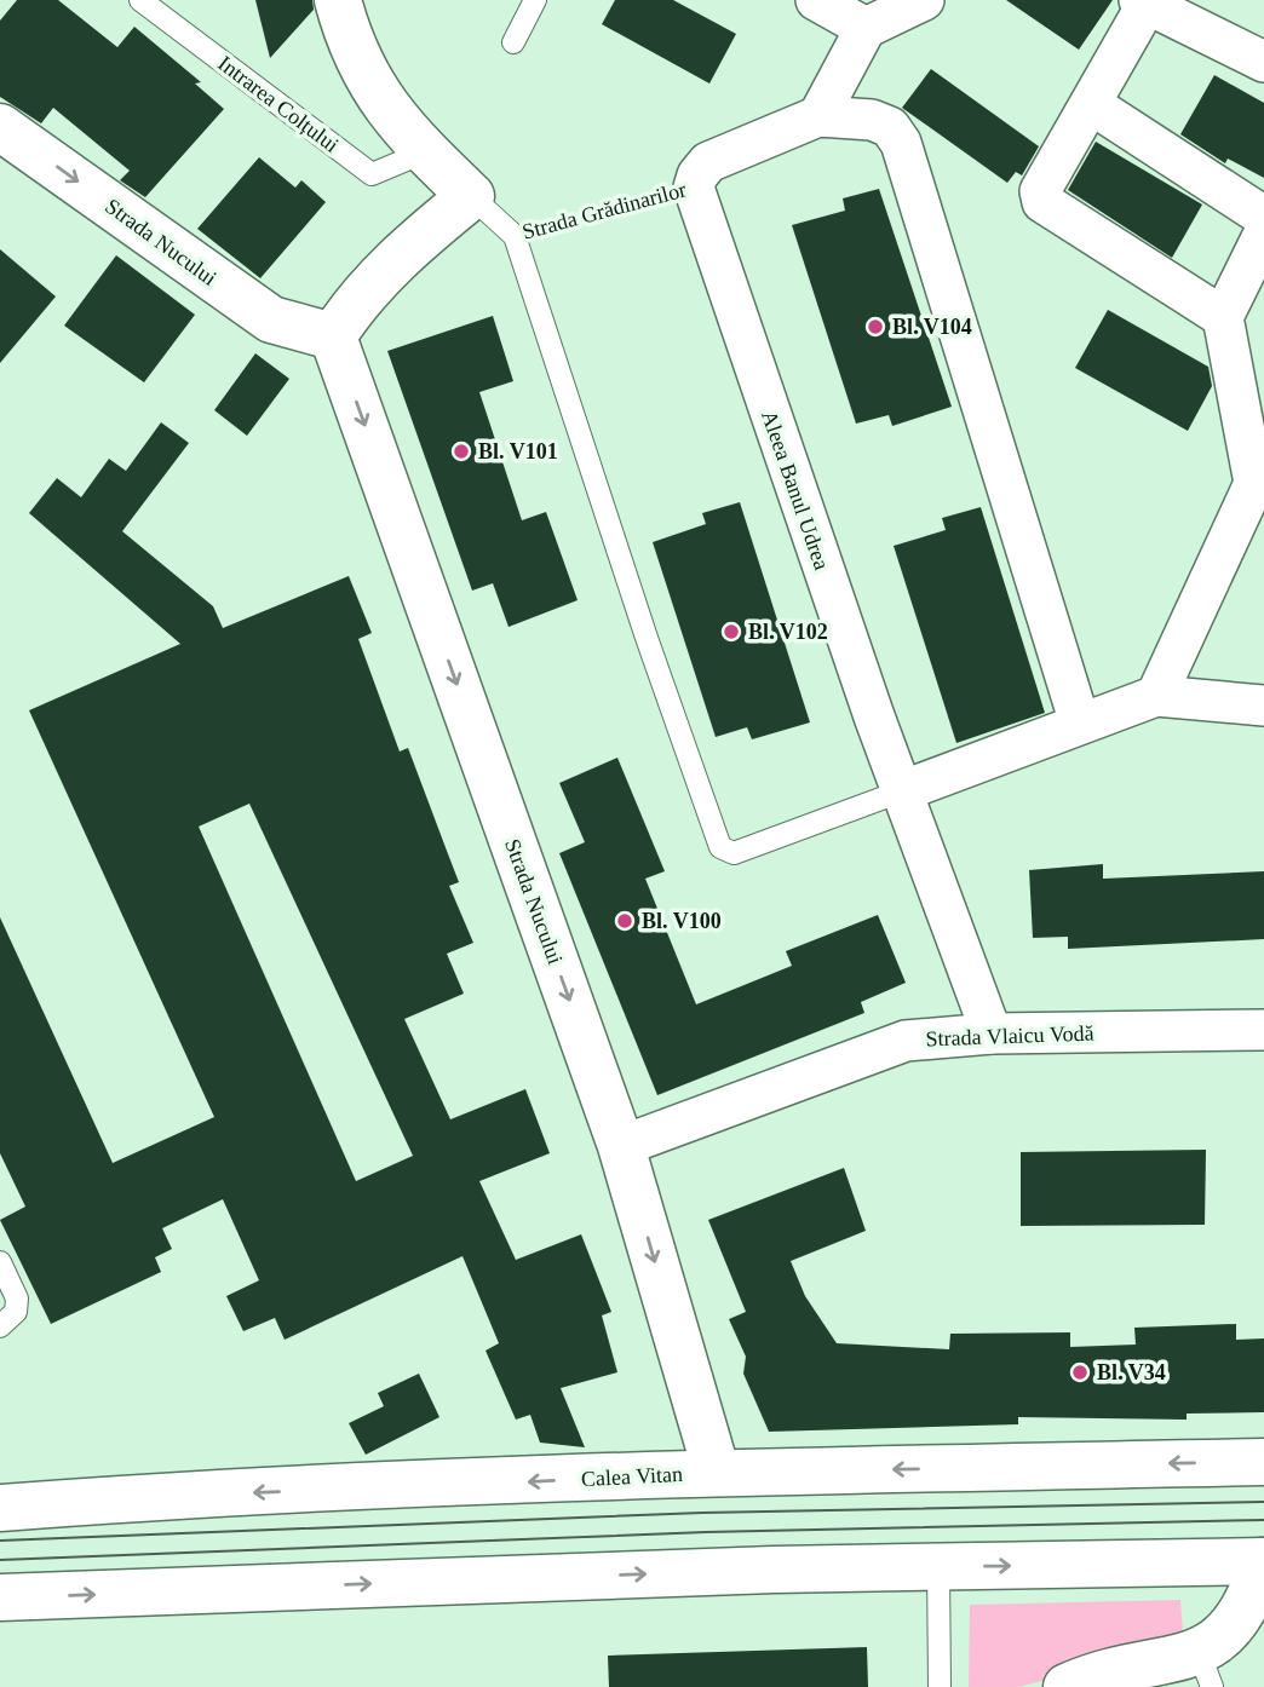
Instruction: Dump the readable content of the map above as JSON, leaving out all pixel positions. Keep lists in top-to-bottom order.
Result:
{
  "streets": {
    "main road": ["Strada Grădinarilor", "Strada Nucului", "Calea Vitan"],
    "street": ["Aleea Banul Udrea", "Strada Vlaicu Vodă"],
    "lane": ["Intrarea Colțului"]
  },
  "crossings": [
    ["Intrarea Colțului", "Strada Grădinarilor"],
    ["Strada Grădinarilor", "Aleea Banul Udrea"],
    ["Strada Nucului", "Strada Vlaicu Vodă"],
    ["Strada Nucului", "Calea Vitan"],
    ["Aleea Banul Udrea", "Strada Vlaicu Vodă"]
  ],
  "one_way": ["Strada Nucului"],
  "places": [
    "Bl. V104",
    "Bl. V101",
    "Bl. V102",
    "Bl. V100",
    "Bl. V34"
  ]
}
